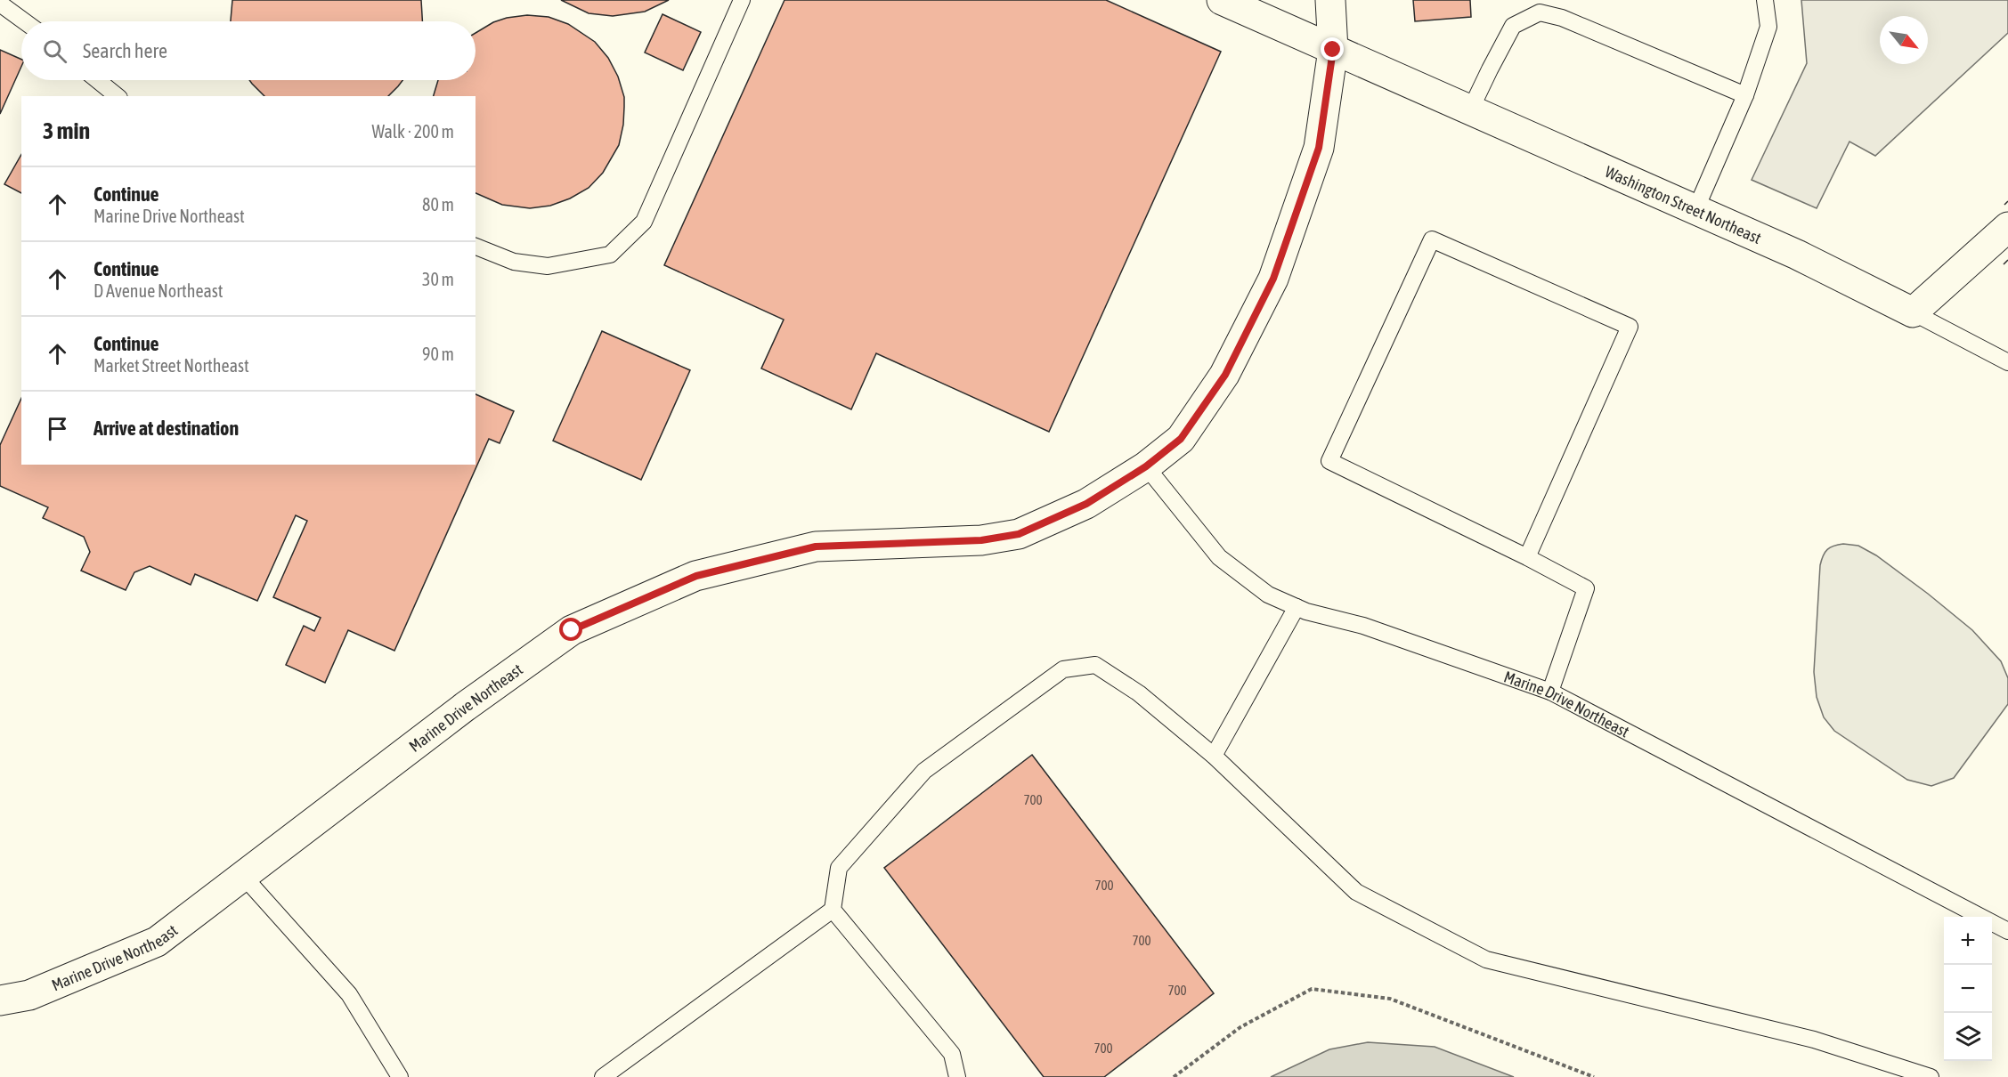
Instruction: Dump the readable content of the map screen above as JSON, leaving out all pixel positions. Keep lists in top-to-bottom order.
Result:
{
  "streets": {
    "street": ["Washington Street Northeast", "Marine Drive Northeast"]
  },
  "crossings": [
    ["Washington Street Northeast", "Marine Drive Northeast"]
  ],
  "house_numbers": [
    "700",
    "700",
    "700",
    "700",
    "700"
  ],
  "north": "bottom right",
  "page": {
    "search": "Search here",
    "heading": ["3 min", "Walk · 200 m"],
    "list": [
      ["Continue", "Marine Drive Northeast", "80 m"],
      ["Continue", "D Avenue Northeast", "30 m"],
      ["Continue", "Market Street Northeast", "90 m"],
      "Arrive at destination"
    ],
    "map_buttons": ["+", "−"]
  }
}
